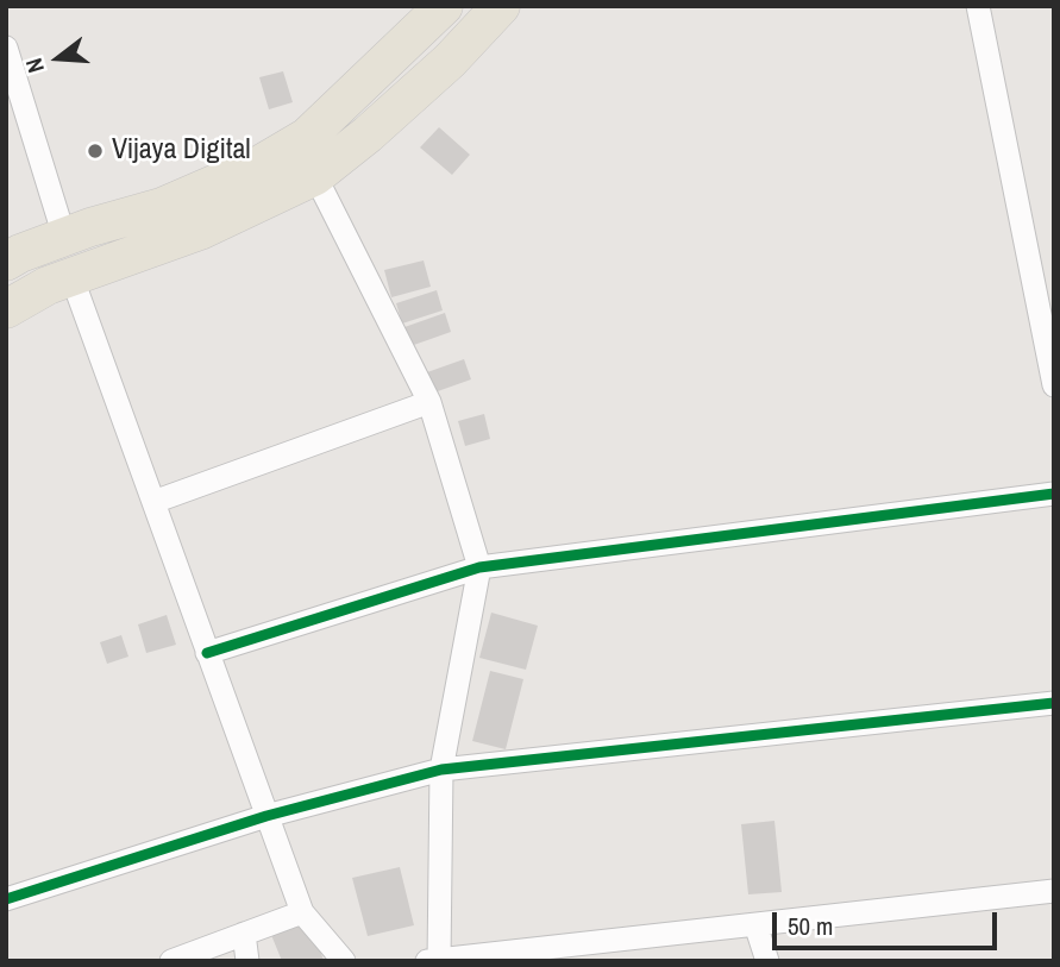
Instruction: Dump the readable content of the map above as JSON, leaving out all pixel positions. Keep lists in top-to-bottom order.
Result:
{
  "places": ["Vijaya Digital"],
  "scale_bar": "50 m",
  "north": "left"
}
